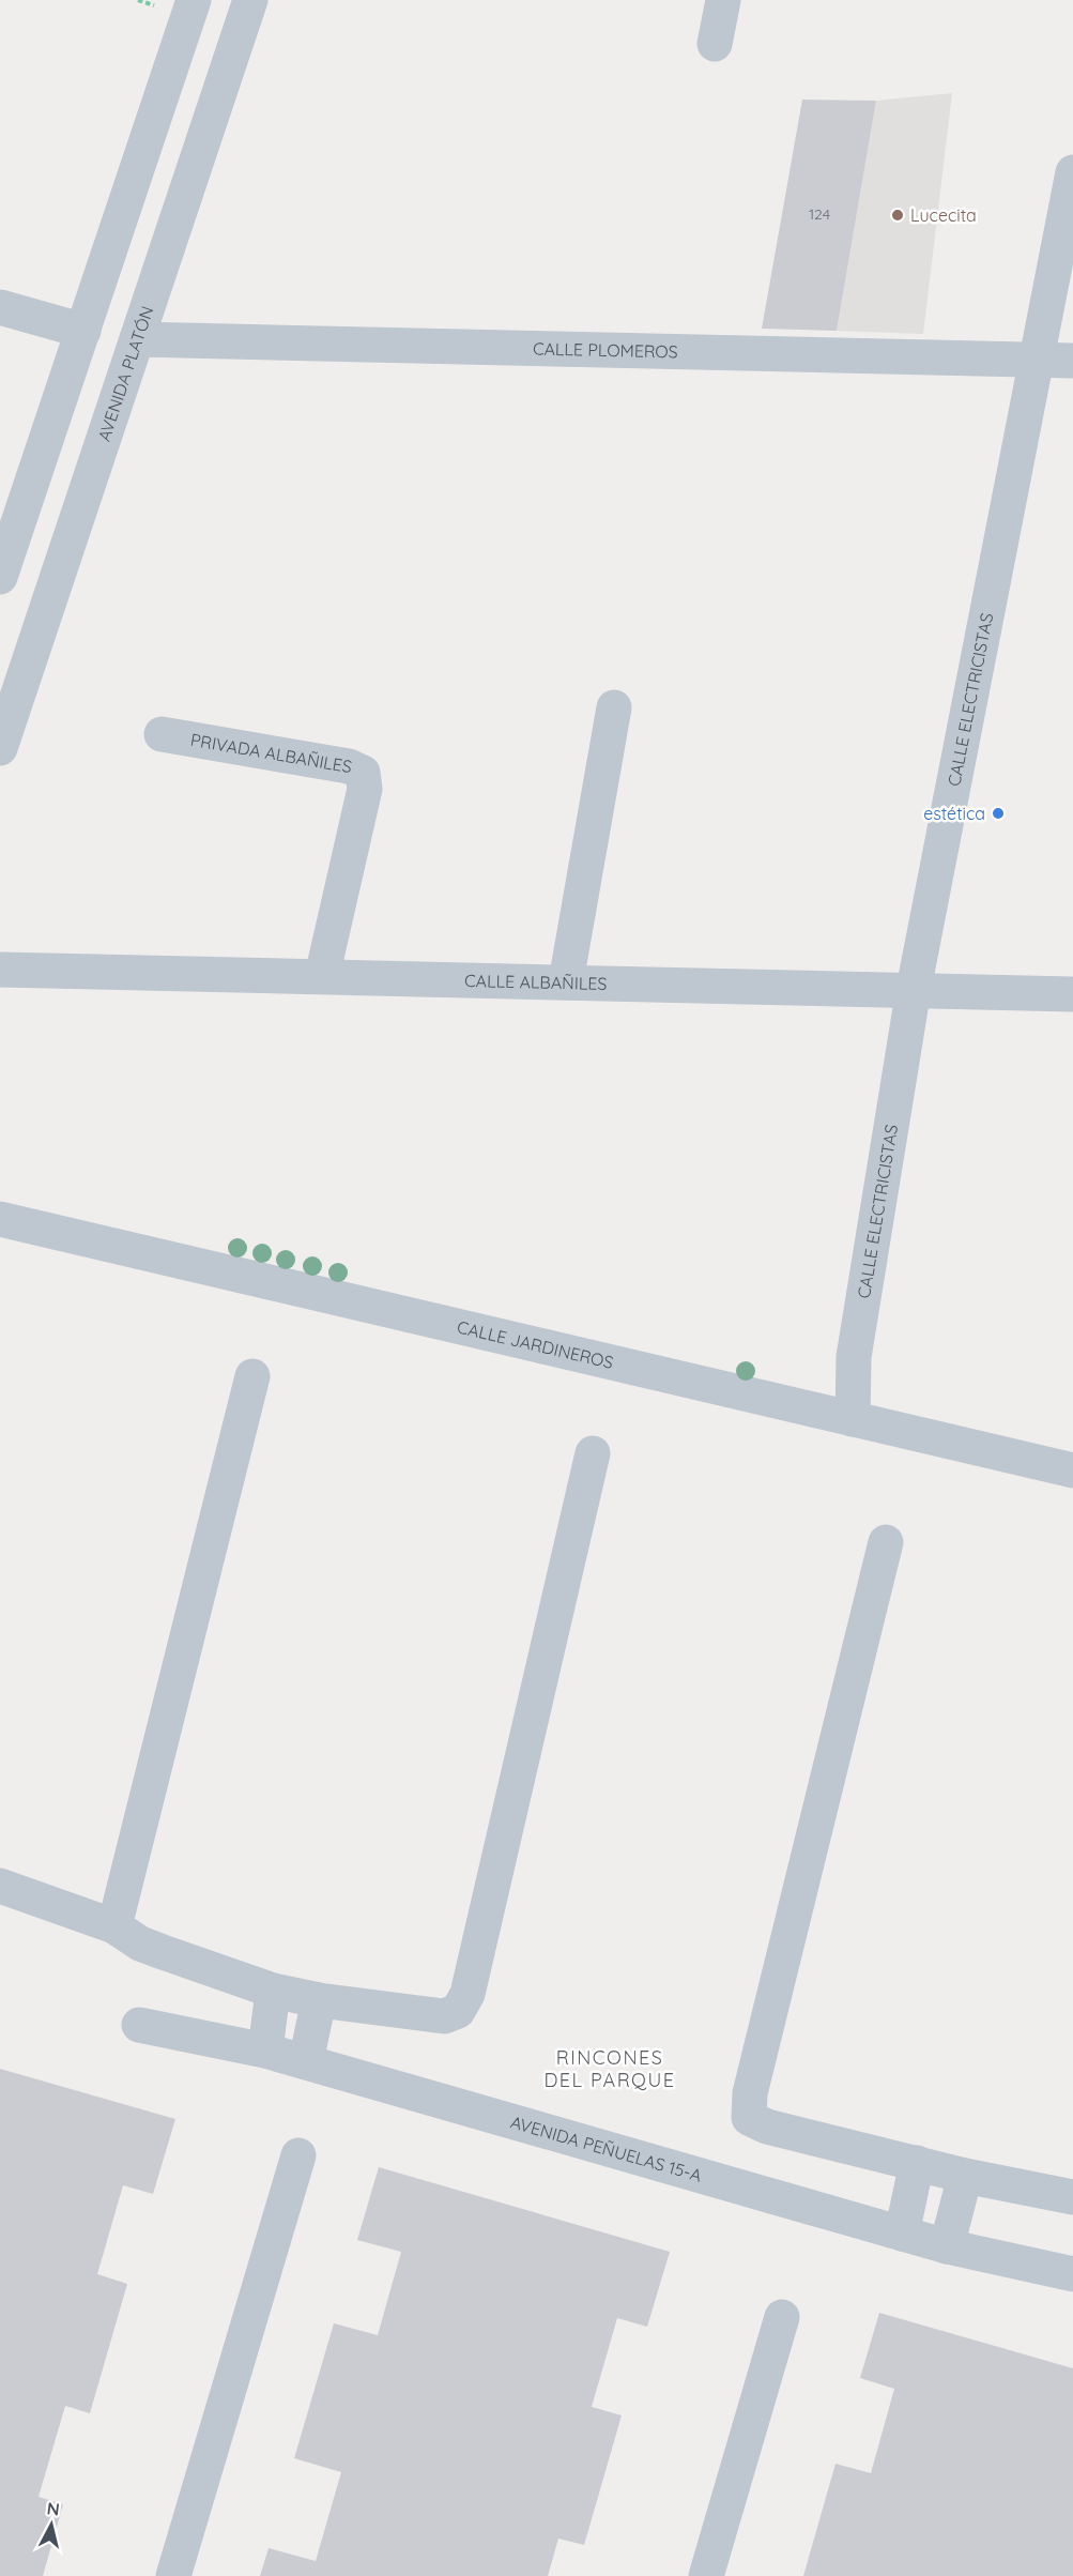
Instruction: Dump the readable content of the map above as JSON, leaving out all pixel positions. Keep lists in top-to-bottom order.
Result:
{
  "streets": {
    "street": [
      "CALLE PLOMEROS",
      "AVENIDA PLATÓN",
      "CALLE ELECTRICISTAS",
      "PRIVADA ALBAÑILES",
      "CALLE ALBAÑILES",
      "CALLE JARDINEROS",
      "AVENIDA PEÑUELAS 15-A"
    ]
  },
  "crossings": [
    ["CALLE PLOMEROS", "AVENIDA PLATÓN"],
    ["CALLE PLOMEROS", "CALLE ELECTRICISTAS"],
    ["CALLE ELECTRICISTAS", "CALLE ALBAÑILES"],
    ["CALLE ELECTRICISTAS", "CALLE JARDINEROS"],
    ["PRIVADA ALBAÑILES", "CALLE ALBAÑILES"]
  ],
  "districts": ["RINCONES DEL PARQUE"],
  "places": ["Lucecita", "estética"],
  "house_numbers": ["124"],
  "north": "top"
}
